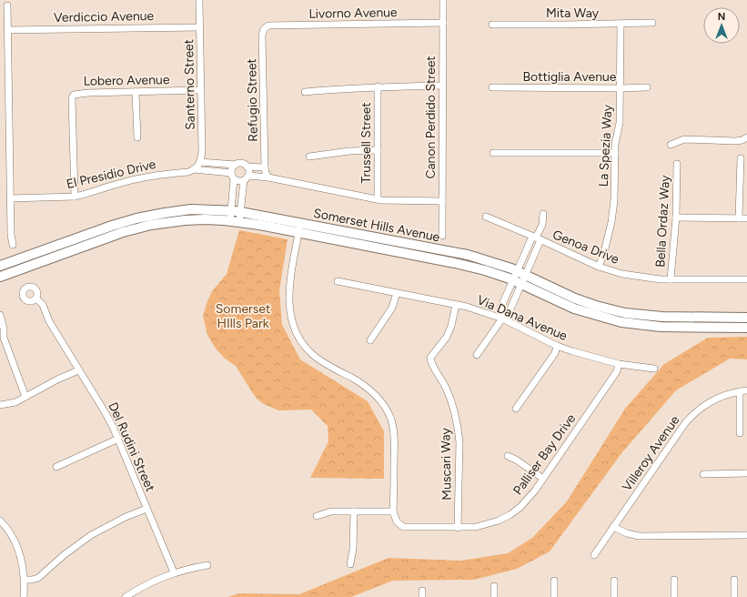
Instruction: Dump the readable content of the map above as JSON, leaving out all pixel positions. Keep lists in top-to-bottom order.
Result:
{
  "streets": {
    "main road": ["Somerset Hills Avenue"],
    "street": [
      "Livorno Avenue",
      "Mita Way",
      "Verdiccio Avenue",
      "Bottiglia Avenue",
      "Lobero Avenue",
      "Santerno Street",
      "Refugio Street",
      "Canon Perdido Street",
      "Trussell Street",
      "La Spezia Way",
      "El Presidio Drive",
      "Bella Ordaz Way",
      "Genoa Drive",
      "Via Dana Avenue",
      "Del Rudini Street",
      "Villeroy Avenue",
      "Palliser Bay Drive",
      "Muscari Way"
    ]
  },
  "crossings": [
    ["Livorno Avenue", "Refugio Street"],
    ["Livorno Avenue", "Canon Perdido Street"],
    ["Mita Way", "La Spezia Way"],
    ["Verdiccio Avenue", "Santerno Street"],
    ["Bottiglia Avenue", "La Spezia Way"],
    ["Lobero Avenue", "Santerno Street"],
    ["Lobero Avenue", "El Presidio Drive"],
    ["Santerno Street", "El Presidio Drive"],
    ["La Spezia Way", "Genoa Drive"],
    ["Bella Ordaz Way", "Genoa Drive"],
    ["Via Dana Avenue", "Palliser Bay Drive"],
    ["Via Dana Avenue", "Muscari Way"],
    ["Palliser Bay Drive", "Muscari Way"]
  ],
  "parks": ["Somerset HIlls Park"],
  "north": "top"
}
